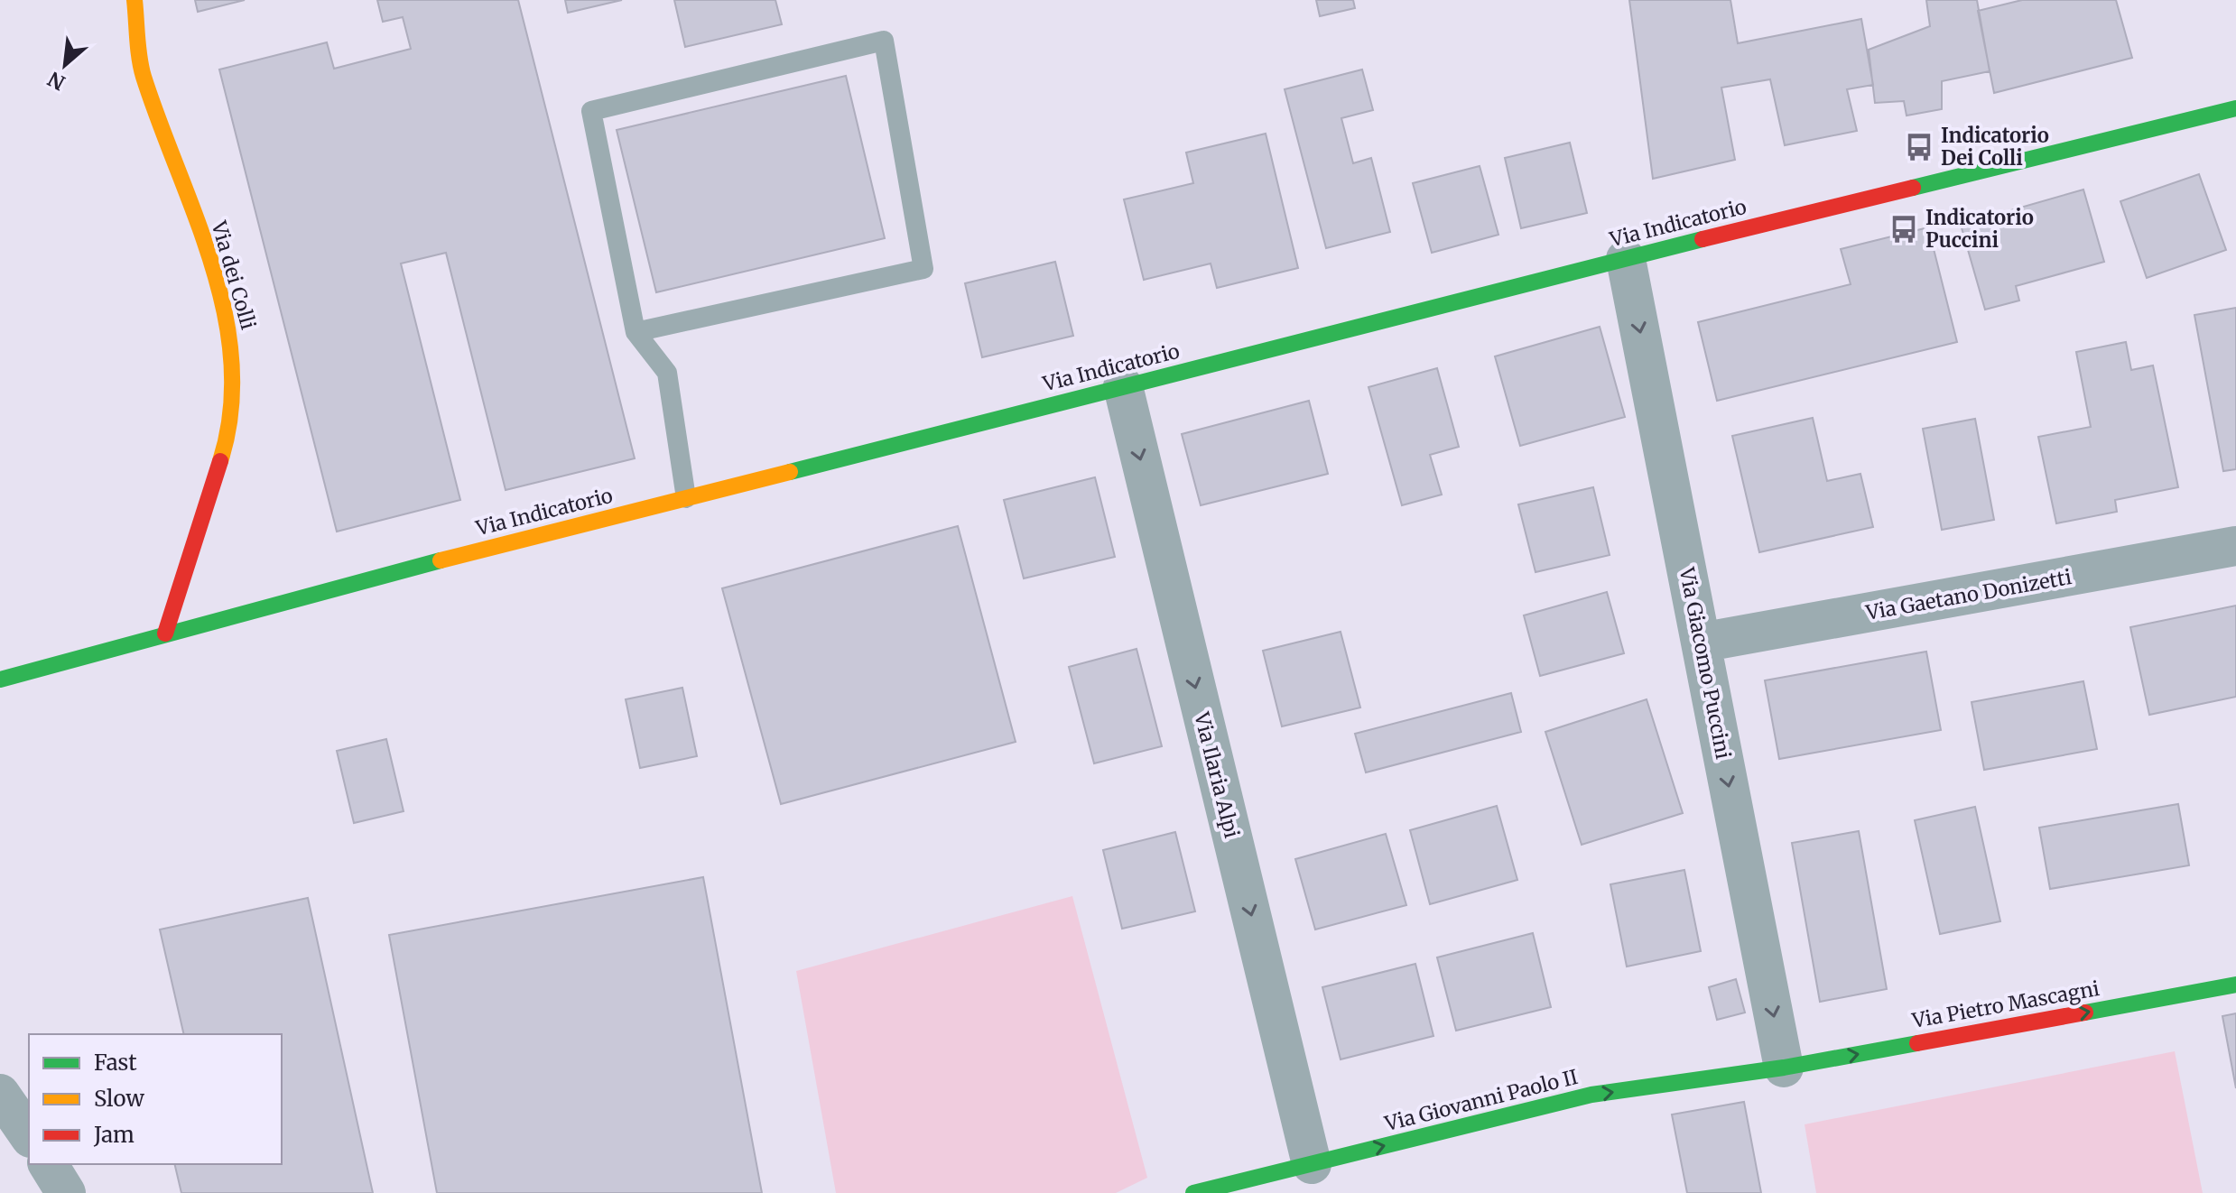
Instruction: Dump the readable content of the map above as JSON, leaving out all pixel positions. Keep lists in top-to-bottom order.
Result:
{
  "streets": {
    "street": [
      "Via Indicatorio",
      "Via dei Colli",
      "Via Gaetano Donizetti",
      "Via Giacomo Puccini",
      "Via Ilaria Alpi",
      "Via Pietro Mascagni",
      "Via Giovanni Paolo II"
    ]
  },
  "crossings": [
    ["Via Indicatorio", "Via dei Colli"],
    ["Via Indicatorio", "Via Giacomo Puccini"],
    ["Via Indicatorio", "Via Ilaria Alpi"],
    ["Via Gaetano Donizetti", "Via Giacomo Puccini"],
    ["Via Giacomo Puccini", "Via Pietro Mascagni"],
    ["Via Giacomo Puccini", "Via Giovanni Paolo II"],
    ["Via Ilaria Alpi", "Via Giovanni Paolo II"],
    ["Via Pietro Mascagni", "Via Giovanni Paolo II"]
  ],
  "one_way": [
    "Via Giacomo Puccini",
    "Via Ilaria Alpi",
    "Via Pietro Mascagni",
    "Via Giovanni Paolo II"
  ],
  "places": {
    "bus stop": ["Indicatorio Dei Colli", "Indicatorio Puccini"]
  },
  "legend": ["Fast", "Slow", "Jam"],
  "north": "bottom left"
}
